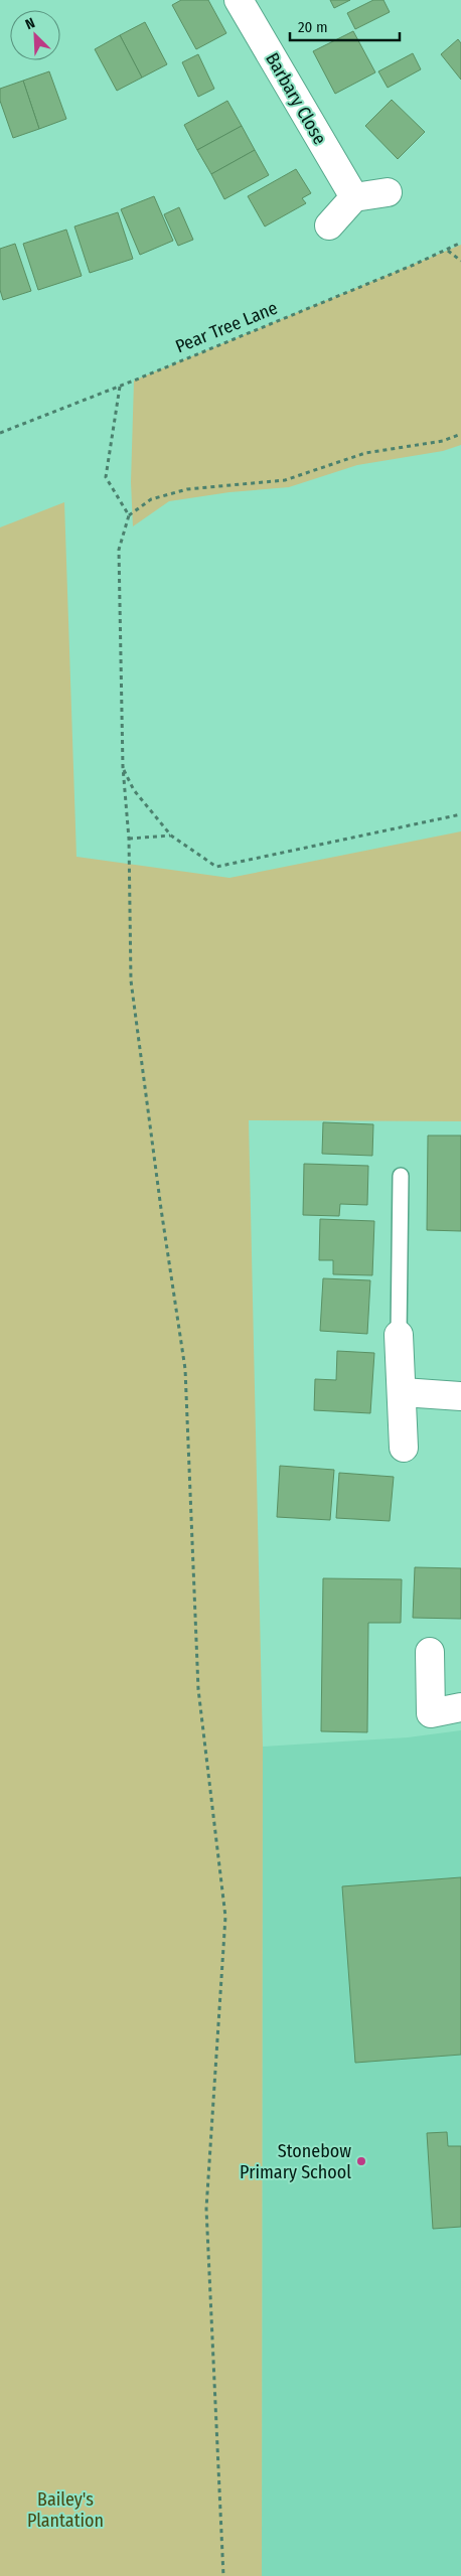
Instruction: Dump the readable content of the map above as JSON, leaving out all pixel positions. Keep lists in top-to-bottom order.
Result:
{
  "streets": {
    "street": ["Barbary Close"],
    "path": ["Pear Tree Lane"]
  },
  "parks": ["Bailey's Plantation"],
  "places": ["Stonebow Primary School"],
  "scale_bar": "20 m",
  "north": "top left"
}
